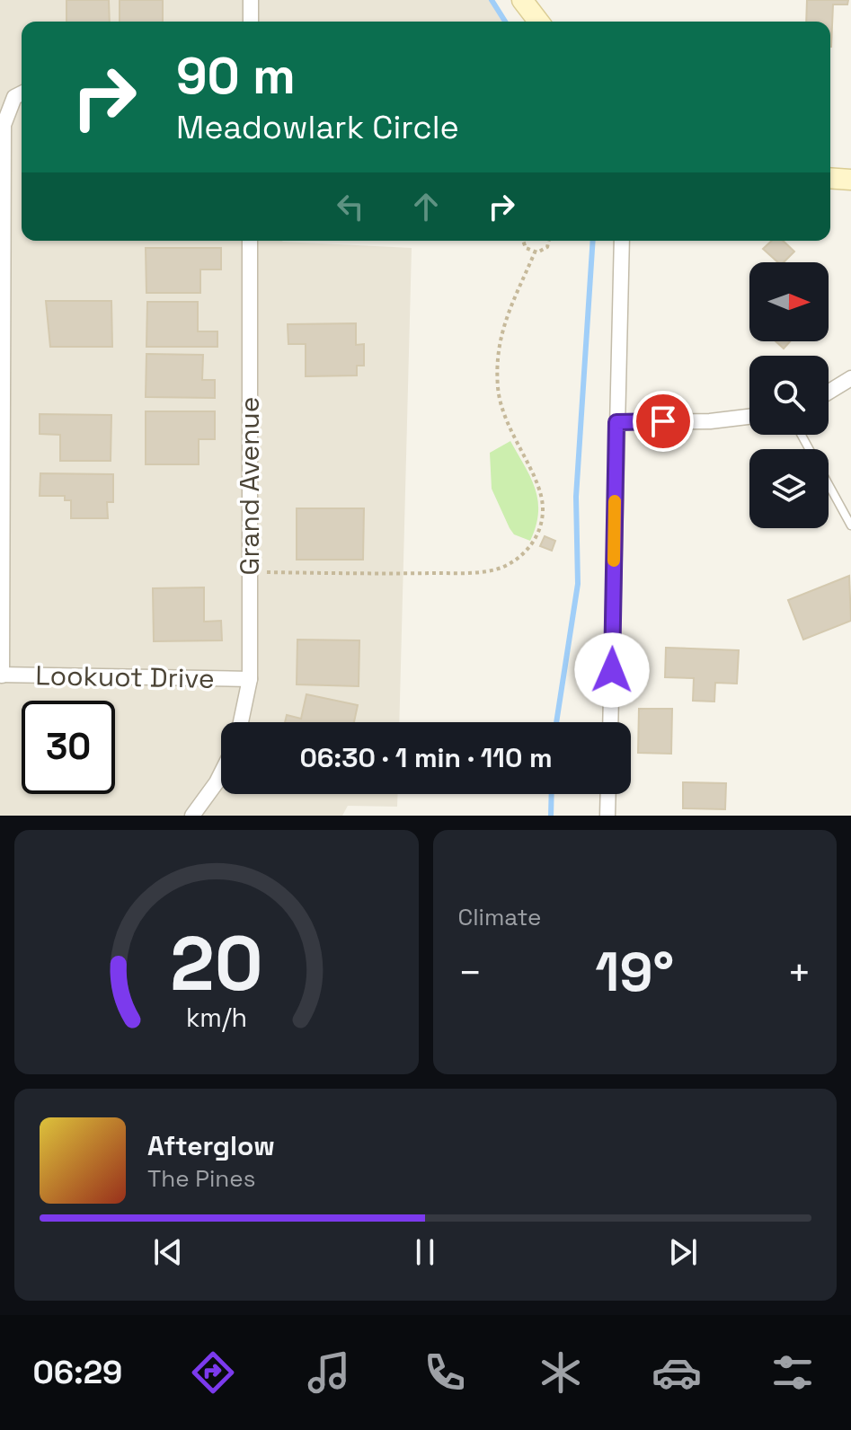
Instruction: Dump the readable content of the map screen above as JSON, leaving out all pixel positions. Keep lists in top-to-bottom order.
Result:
{
  "streets": {
    "street": ["Grand Avenue", "Lookuot Drive"]
  },
  "crossings": [
    ["Grand Avenue", "Lookuot Drive"]
  ],
  "north": "right",
  "page": {
    "turn": ["90 m", "Meadowlark Circle"],
    "limit": "30",
    "trip": "06:30 · 1 min · 110 m",
    "tile": "Climate",
    "heat": ["−", "19°", "+"],
    "song": ["Afterglow", "The Pines"],
    "tabs": "06:29",
    "gauge": ["20", "km/h"]
  }
}
